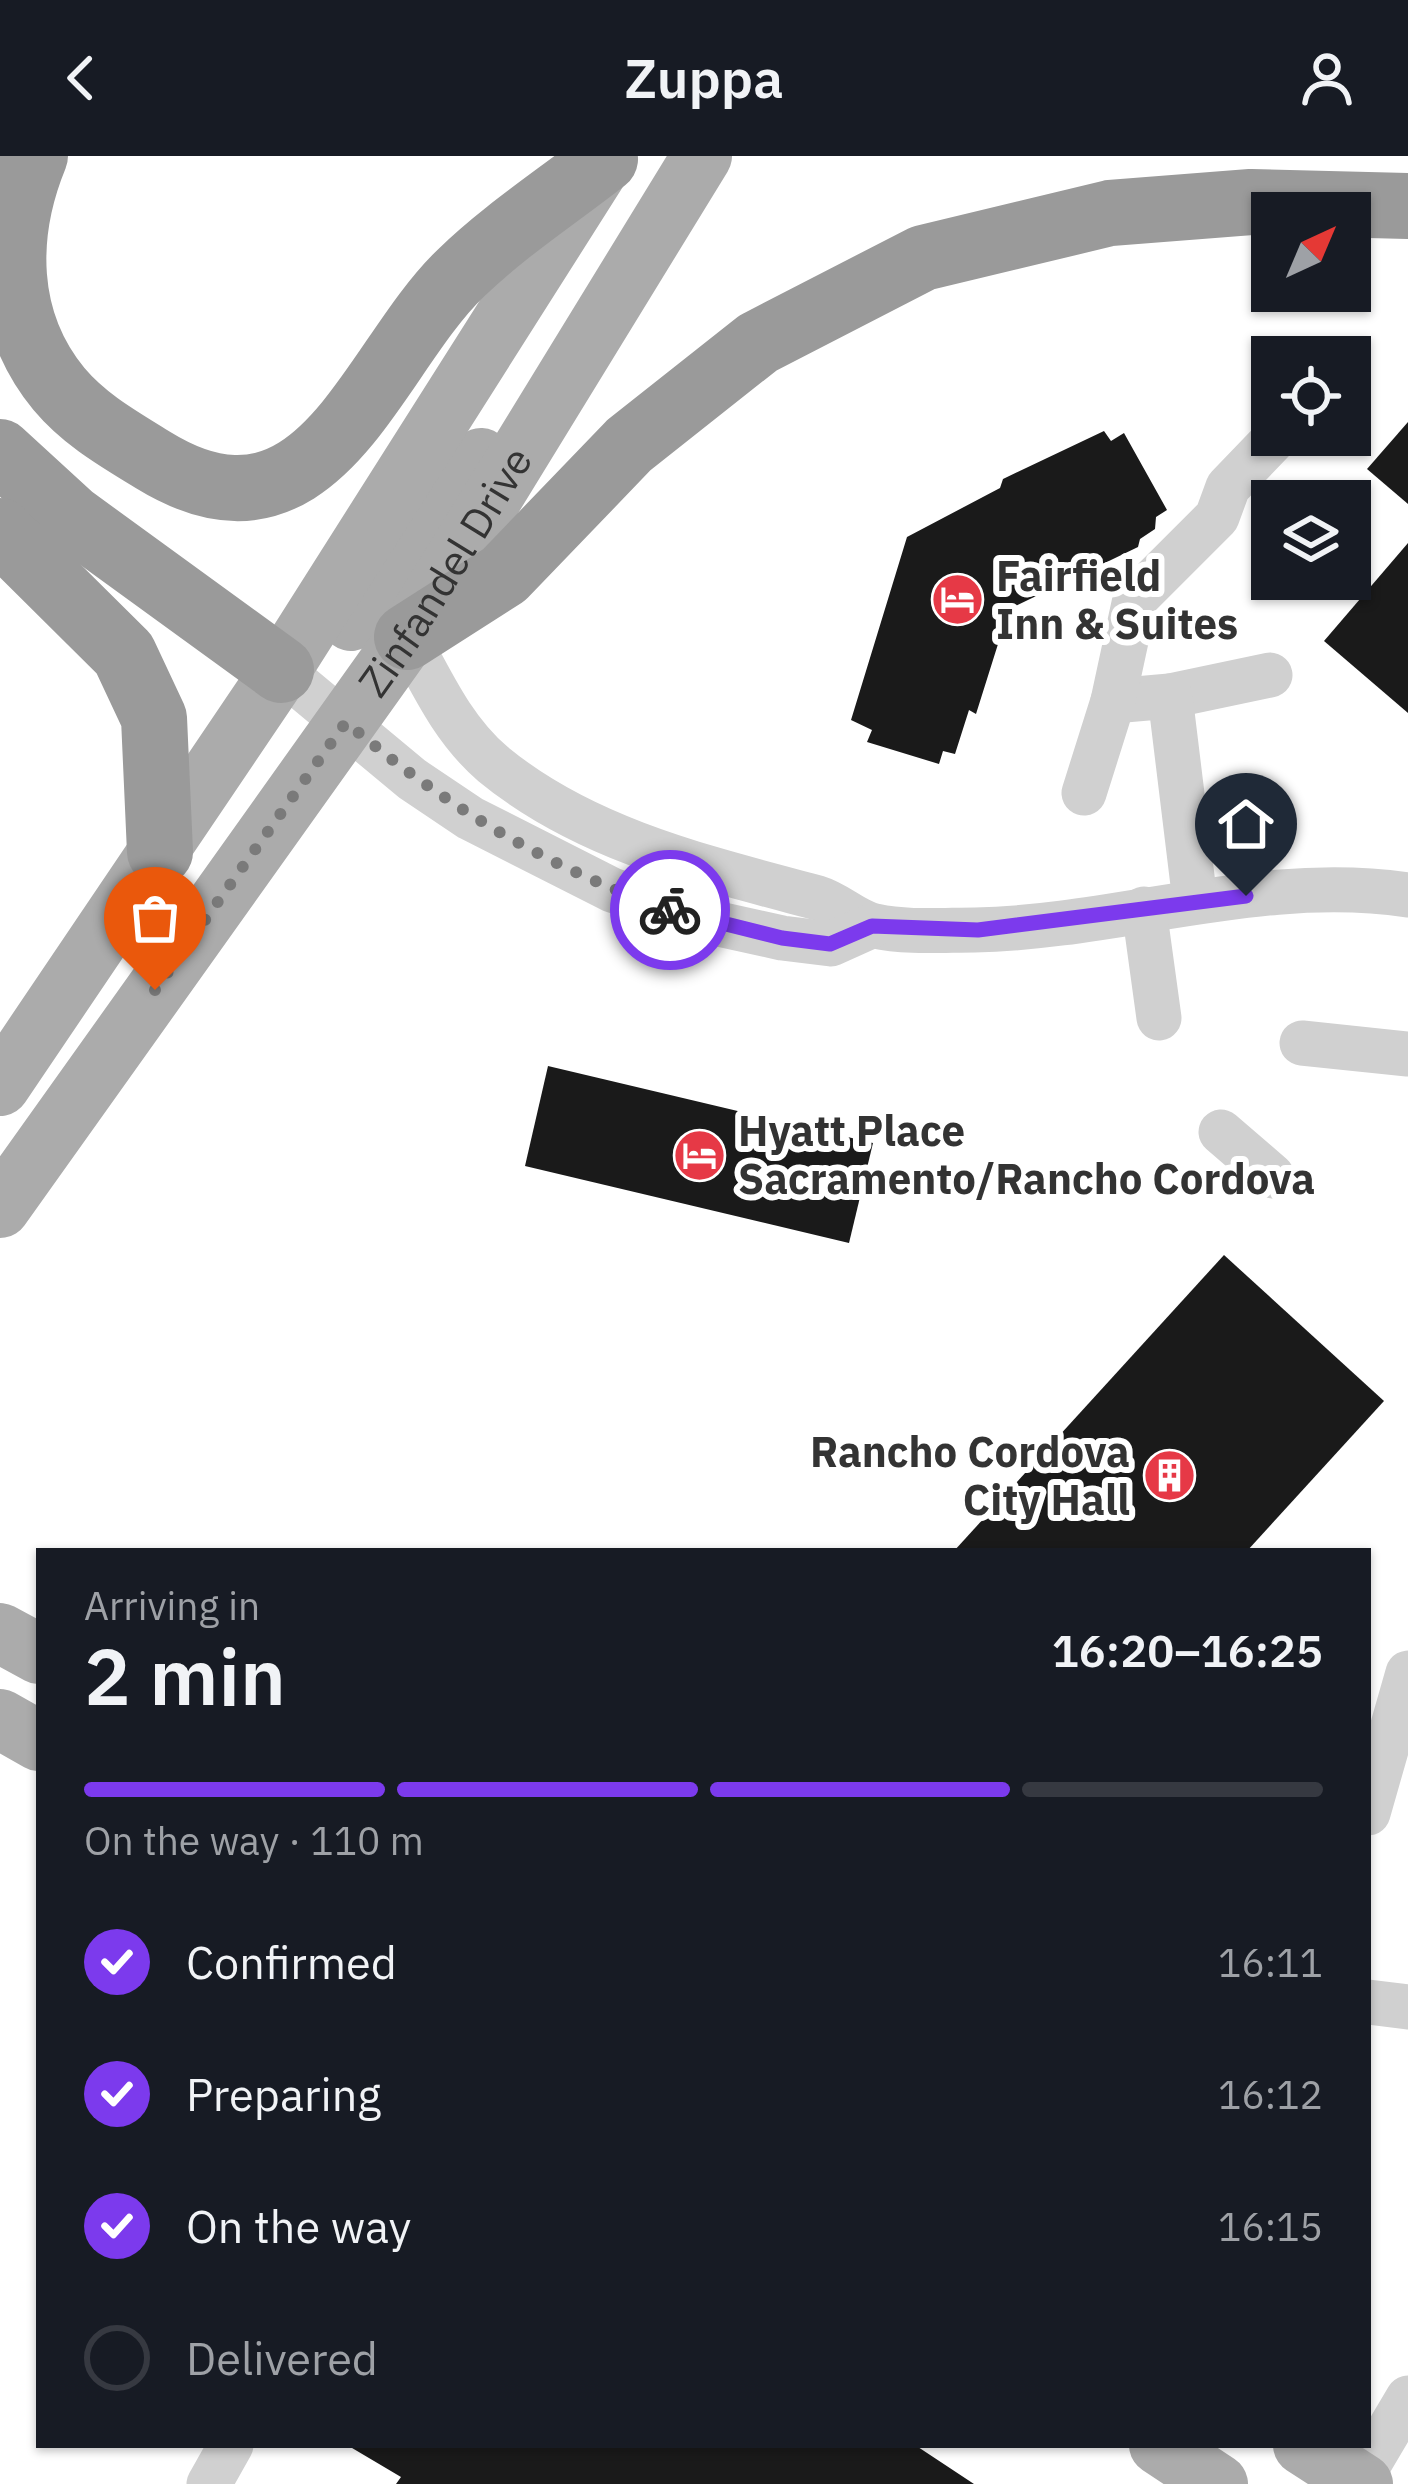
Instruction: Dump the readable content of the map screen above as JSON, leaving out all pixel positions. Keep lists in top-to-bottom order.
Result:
{
  "streets": {
    "main road": ["Zinfandel Drive"]
  },
  "places": {
    "hotel": ["Fairfield Inn & Suites", "Hyatt Place Sacramento/Rancho Cordova"],
    "building": ["Rancho Cordova City Hall"]
  },
  "north": "top right",
  "page": {
    "header": "Zuppa",
    "heading": ["2 min", "Arriving in", "16:20–16:25"],
    "bar": "On the way · 110 m",
    "list": [
      ["Confirmed", "16:11"],
      ["Preparing", "16:12"],
      ["On the way", "16:15"],
      "Delivered"
    ]
  }
}
